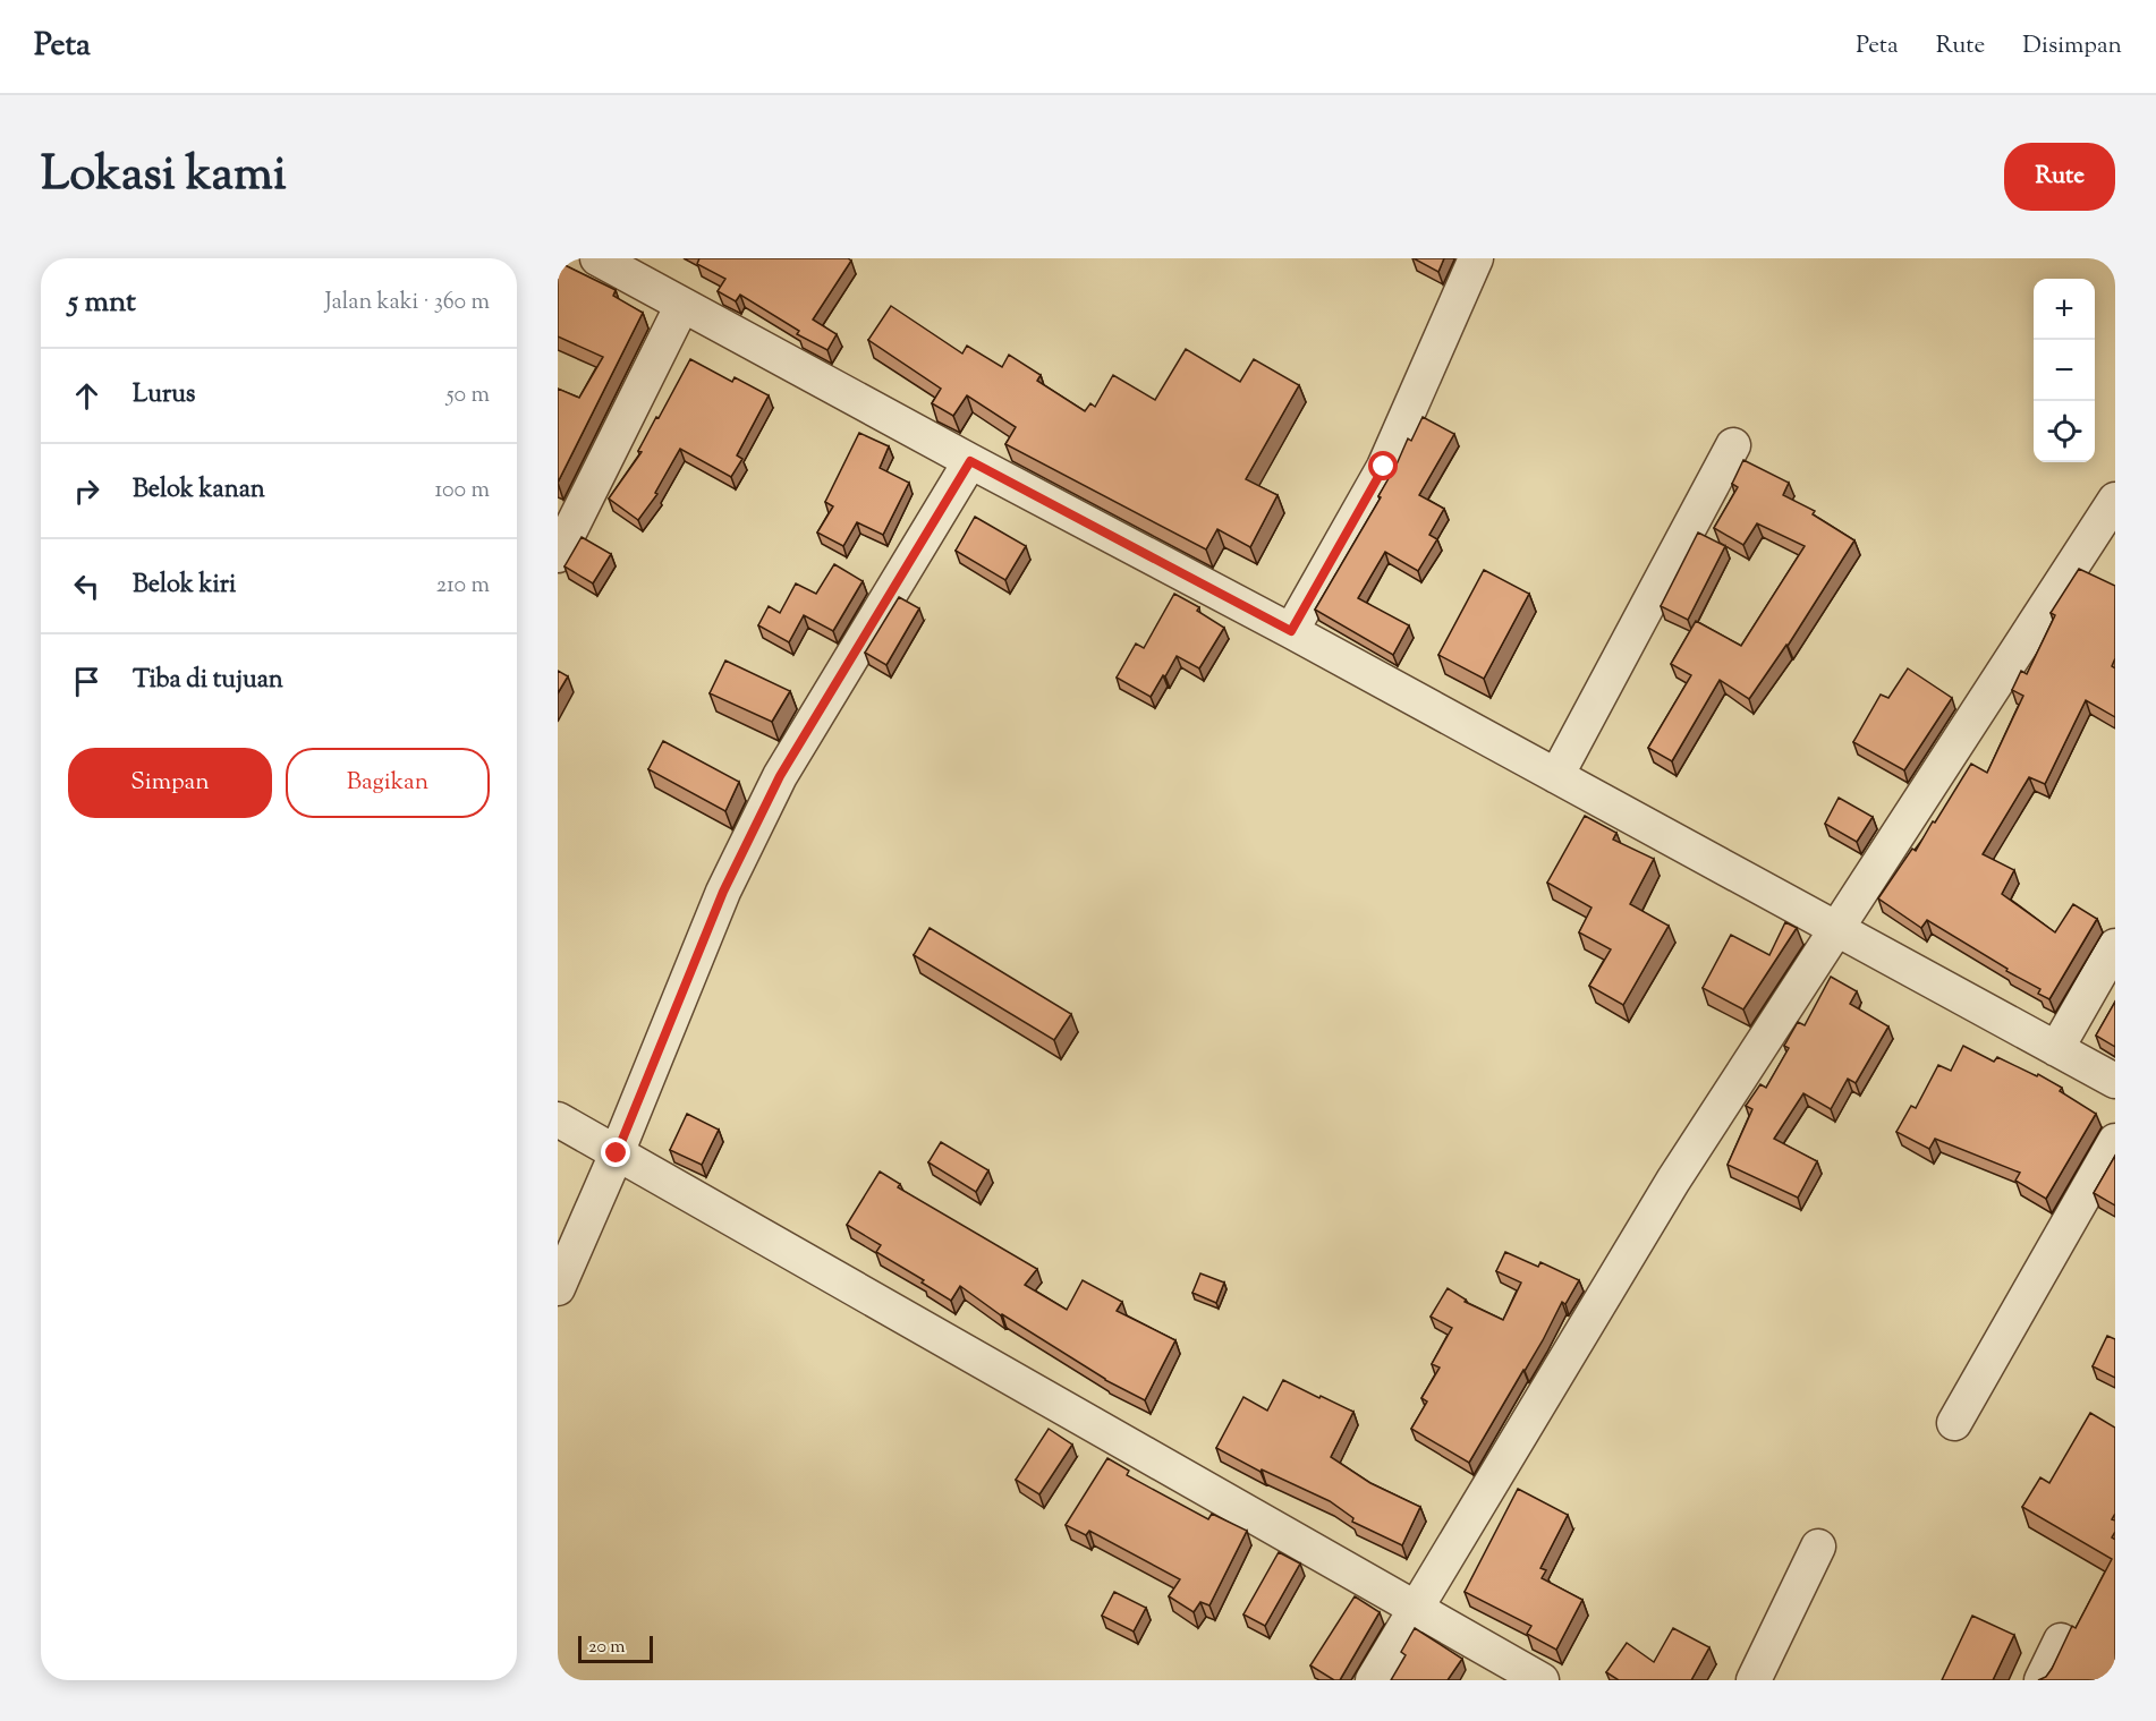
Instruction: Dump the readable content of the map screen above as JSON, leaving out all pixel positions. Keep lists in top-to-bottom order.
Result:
{
  "scale_bar": "20 m",
  "page": {
    "header": "Peta",
    "nav": ["Peta", "Rute", "Disimpan"],
    "title": "Lokasi kami",
    "buttons": [
      "Rute",
      ["Simpan", "Bagikan"]
    ],
    "heading": ["5 mnt", "Jalan kaki · 360 m"],
    "map_buttons": ["+", "−"],
    "list": [
      ["Lurus", "50 m"],
      ["Belok kanan", "100 m"],
      ["Belok kiri", "210 m"],
      "Tiba di tujuan"
    ],
    "scale": "20 m"
  }
}
